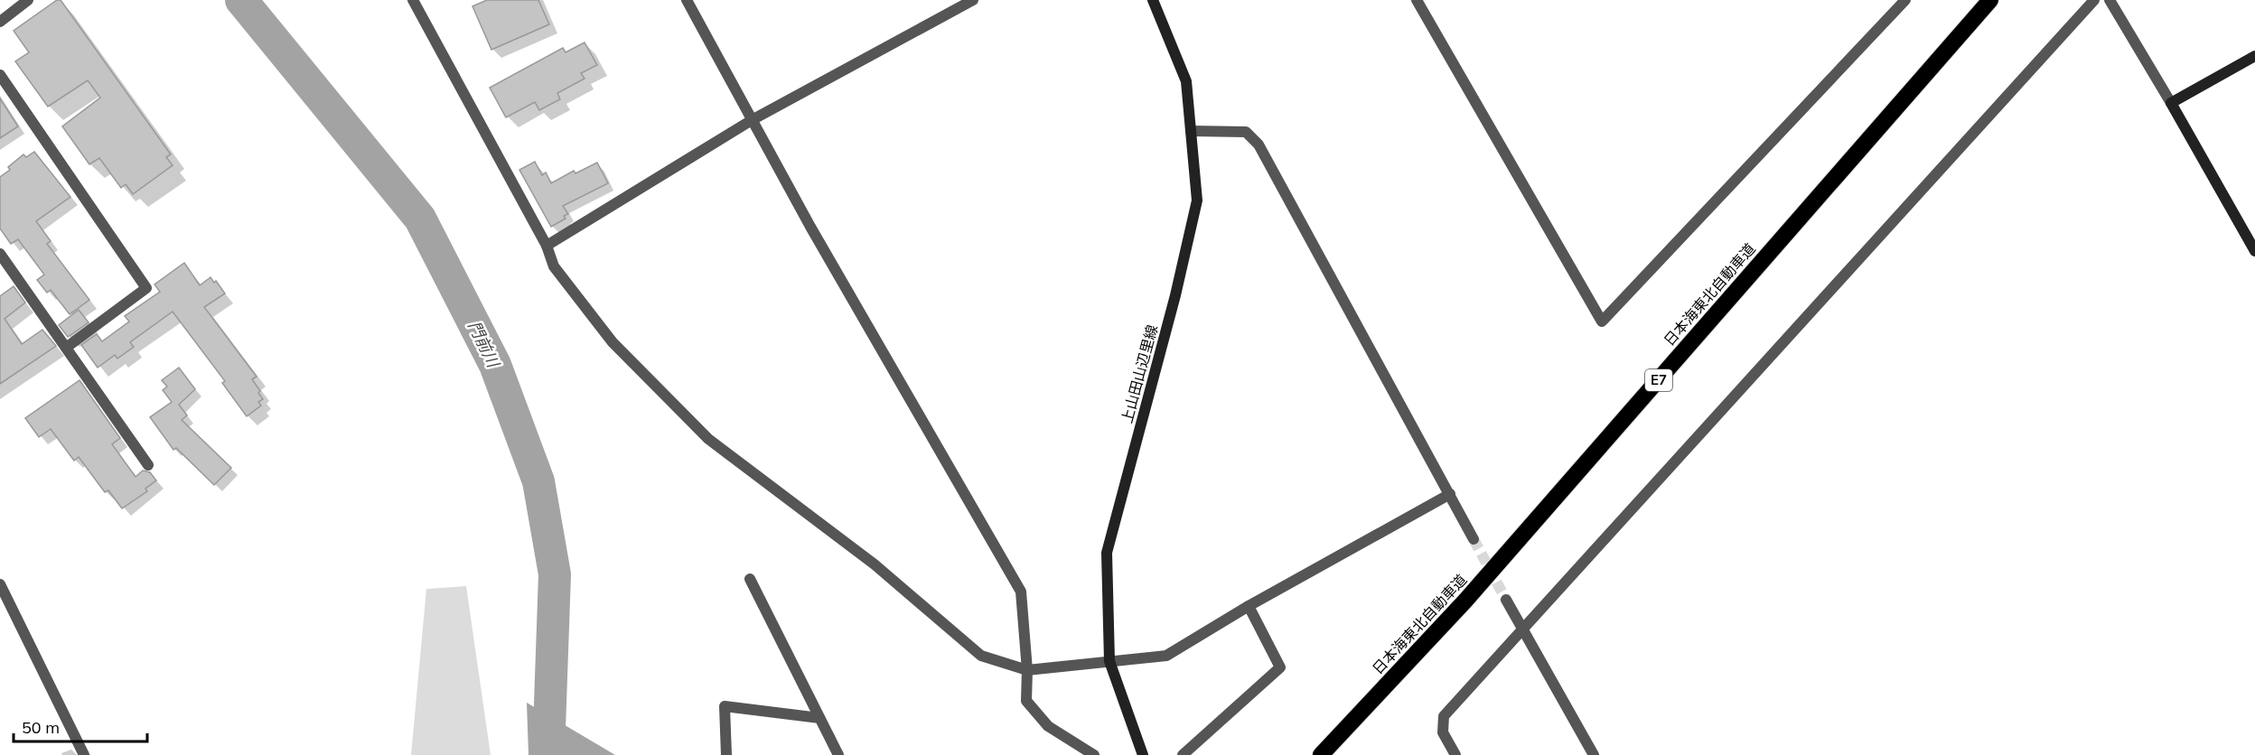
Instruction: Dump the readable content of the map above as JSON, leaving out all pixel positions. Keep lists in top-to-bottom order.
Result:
{
  "streets": {
    "highway": ["日本海東北自動車道", "E7"],
    "main road": ["上山田山辺里線"]
  },
  "water": ["門前川"],
  "scale_bar": "50 m"
}
